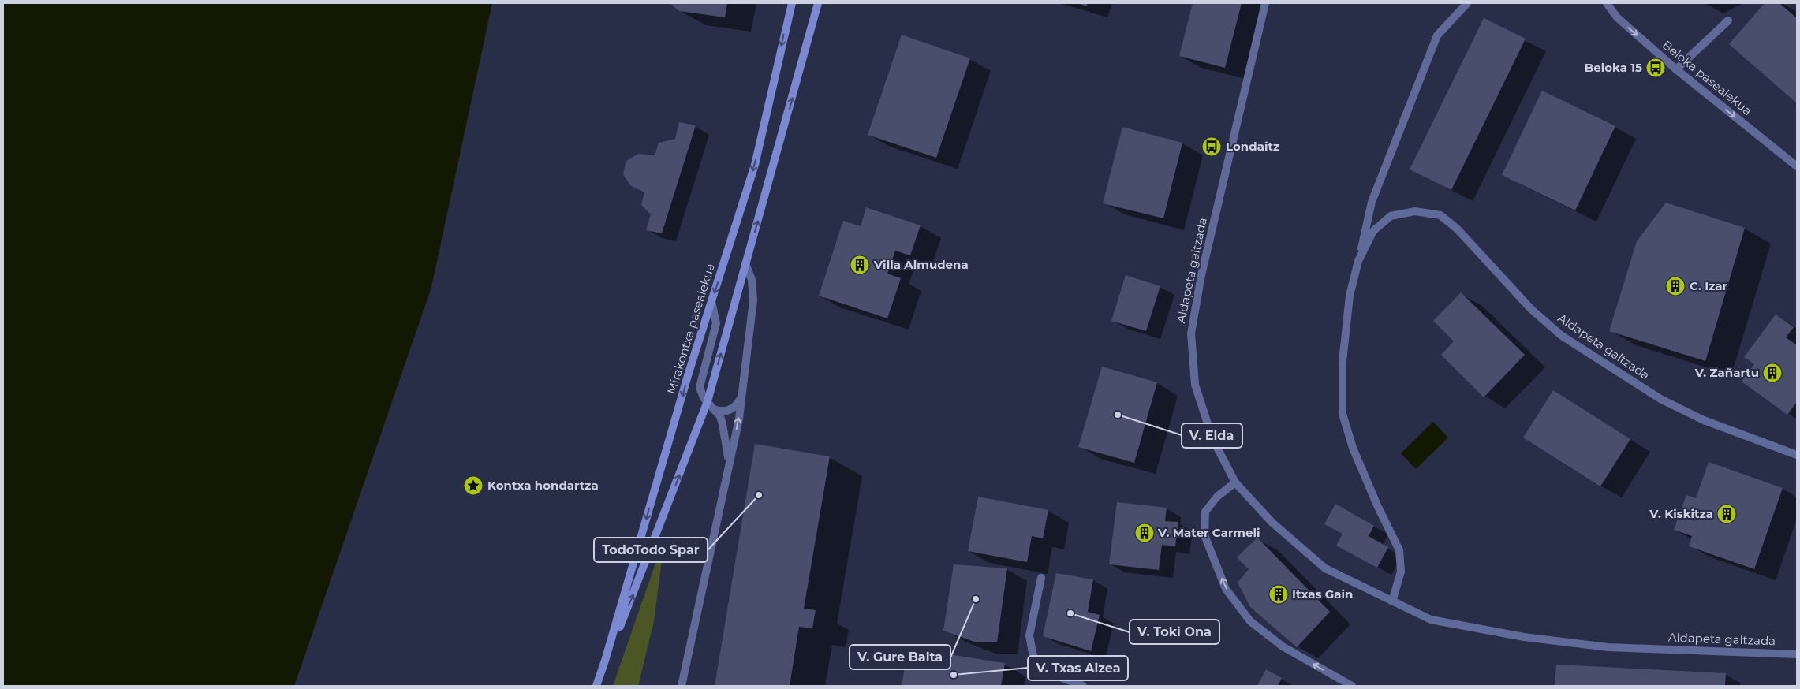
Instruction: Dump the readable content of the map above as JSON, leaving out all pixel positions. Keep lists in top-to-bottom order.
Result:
{
  "streets": {
    "main road": ["Mirakontxa pasealekua"],
    "street": ["Beloka pasealekua", "Aldapeta galtzada"]
  },
  "one_way": ["Beloka pasealekua"],
  "places": {
    "bus stop": ["Beloka 15", "Londaitz"],
    "building": [
      "Villa Almudena",
      "C. Izar",
      "V. Zañartu",
      "V. Kiskitza",
      "V. Mater Carmeli",
      "Itxas Gain"
    ],
    "other": [
      "V. Elda",
      "TodoTodo Spar",
      "V. Gure Baita",
      "V. Toki Ona",
      "V. Txas Aizea"
    ],
    "place": ["Kontxa hondartza"]
  }
}
